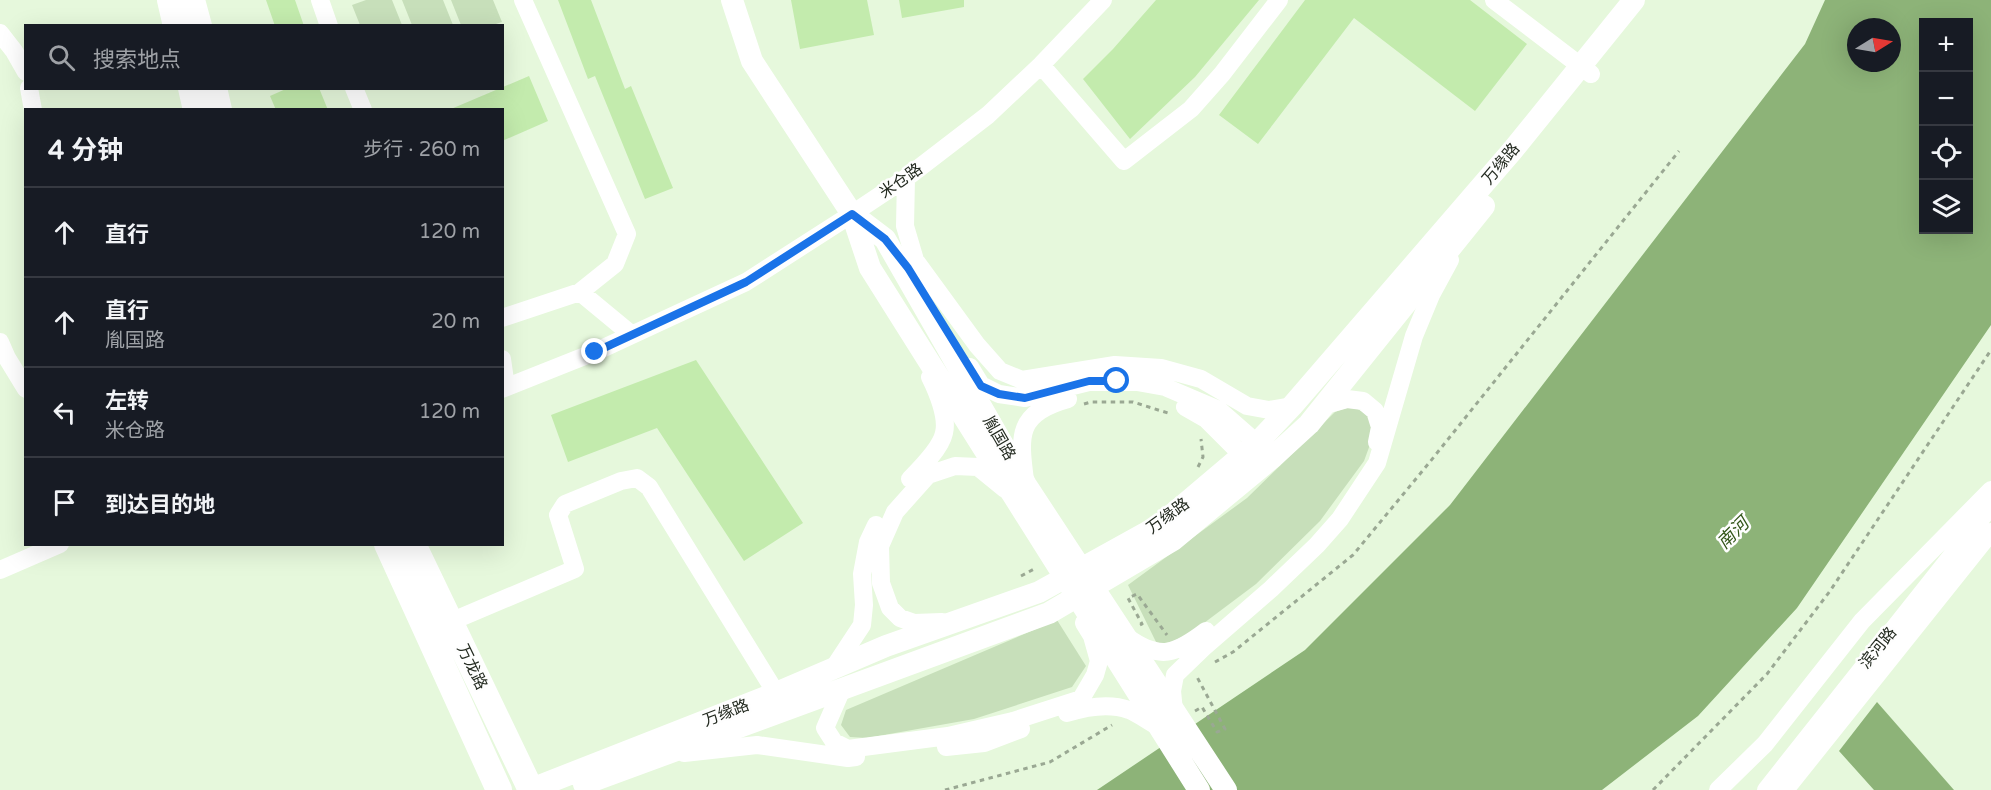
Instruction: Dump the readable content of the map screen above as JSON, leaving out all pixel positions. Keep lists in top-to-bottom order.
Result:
{
  "streets": {
    "highway": ["万龙路"],
    "main road": ["万缘路", "胤国路"],
    "street": ["米仓路", "滨河路"]
  },
  "crossings": [
    ["万缘路", "万龙路"],
    ["米仓路", "胤国路"]
  ],
  "water": ["南河"],
  "north": "right",
  "page": {
    "map_buttons": ["+", "−"],
    "search": "搜索地点",
    "heading": ["4 分钟", "步行 · 260 m"],
    "list": [
      ["直行", "120 m"],
      ["直行", "胤国路", "20 m"],
      ["左转", "米仓路", "120 m"],
      "到达目的地"
    ]
  }
}
